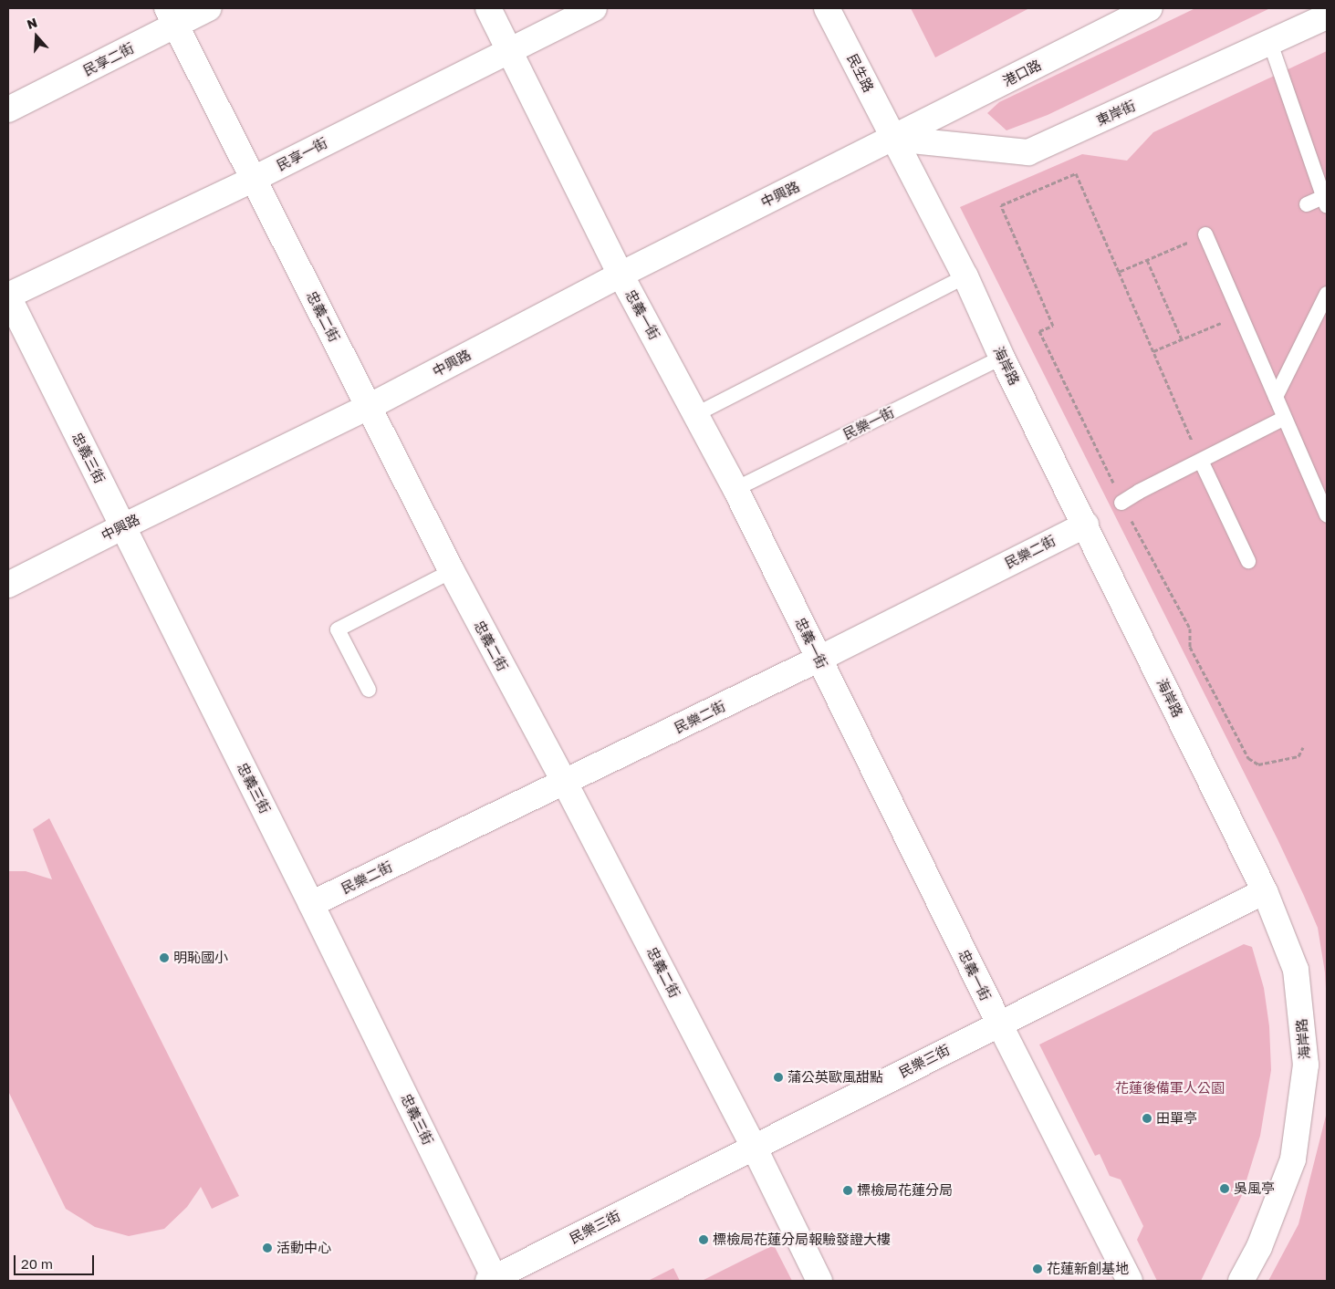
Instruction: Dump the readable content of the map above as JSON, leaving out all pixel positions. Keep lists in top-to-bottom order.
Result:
{
  "streets": {
    "street": [
      "民享二街",
      "民生路",
      "港口路",
      "東岸街",
      "民享一街",
      "中興路",
      "忠義一街",
      "忠義二街",
      "海岸路",
      "忠義三街",
      "民樂二街",
      "民樂三街"
    ],
    "lane": ["民樂一街"]
  },
  "crossings": [
    ["民享二街", "忠義二街"],
    ["民生路", "港口路"],
    ["民生路", "東岸街"],
    ["民生路", "中興路"],
    ["民生路", "海岸路"],
    ["港口路", "東岸街"],
    ["港口路", "中興路"],
    ["港口路", "海岸路"],
    ["東岸街", "中興路"],
    ["東岸街", "海岸路"],
    ["民享一街", "忠義一街"],
    ["民享一街", "忠義二街"],
    ["民享一街", "忠義三街"],
    ["中興路", "忠義一街"],
    ["中興路", "忠義二街"],
    ["中興路", "海岸路"],
    ["中興路", "忠義三街"],
    ["忠義一街", "民樂一街"],
    ["忠義一街", "民樂二街"],
    ["忠義一街", "民樂三街"],
    ["忠義二街", "民樂二街"],
    ["忠義二街", "民樂三街"],
    ["海岸路", "民樂一街"],
    ["海岸路", "民樂二街"],
    ["海岸路", "民樂三街"],
    ["忠義三街", "民樂二街"],
    ["忠義三街", "民樂三街"]
  ],
  "parks": ["花蓮後備軍人公園"],
  "places": [
    "明恥國小",
    "蒲公英歐風甜點",
    "田單亭",
    "吳風亭",
    "標檢局花蓮分局",
    "標檢局花蓮分局報驗發證大樓",
    "活動中心",
    "花蓮新創基地"
  ],
  "scale_bar": "20 m",
  "north": "top"
}
